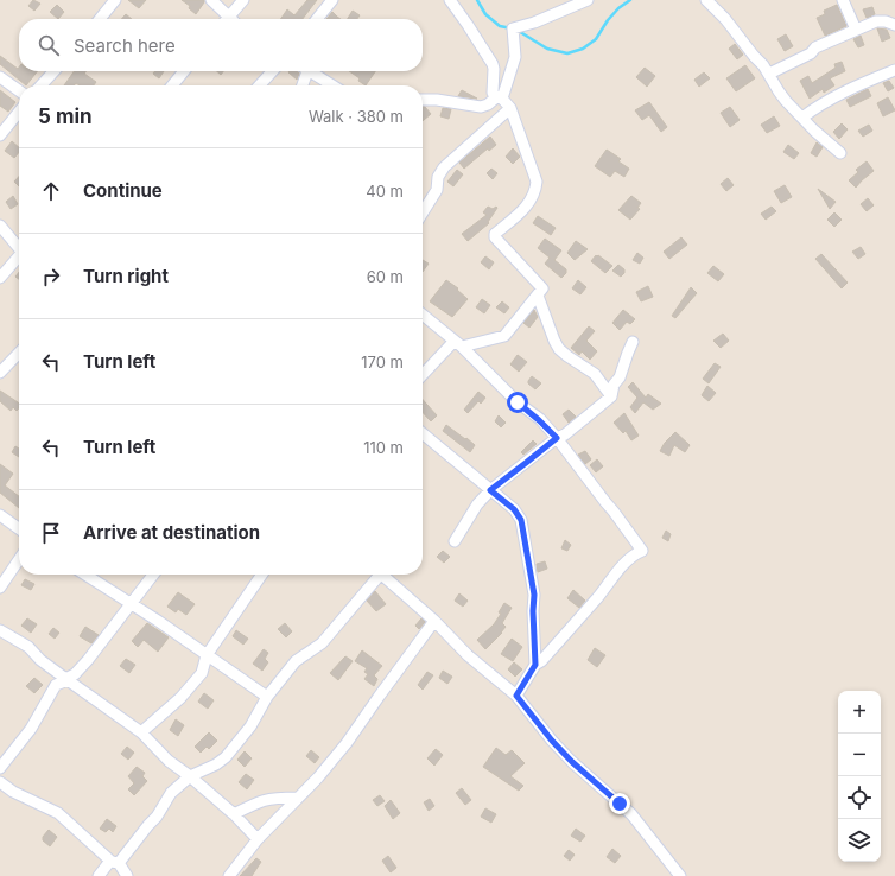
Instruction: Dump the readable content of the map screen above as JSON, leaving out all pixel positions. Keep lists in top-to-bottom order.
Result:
{
  "page": {
    "search": "Search here",
    "heading": ["5 min", "Walk · 380 m"],
    "list": [
      ["Continue", "40 m"],
      ["Turn right", "60 m"],
      ["Turn left", "170 m"],
      ["Turn left", "110 m"],
      "Arrive at destination"
    ],
    "map_buttons": ["+", "−"]
  }
}
